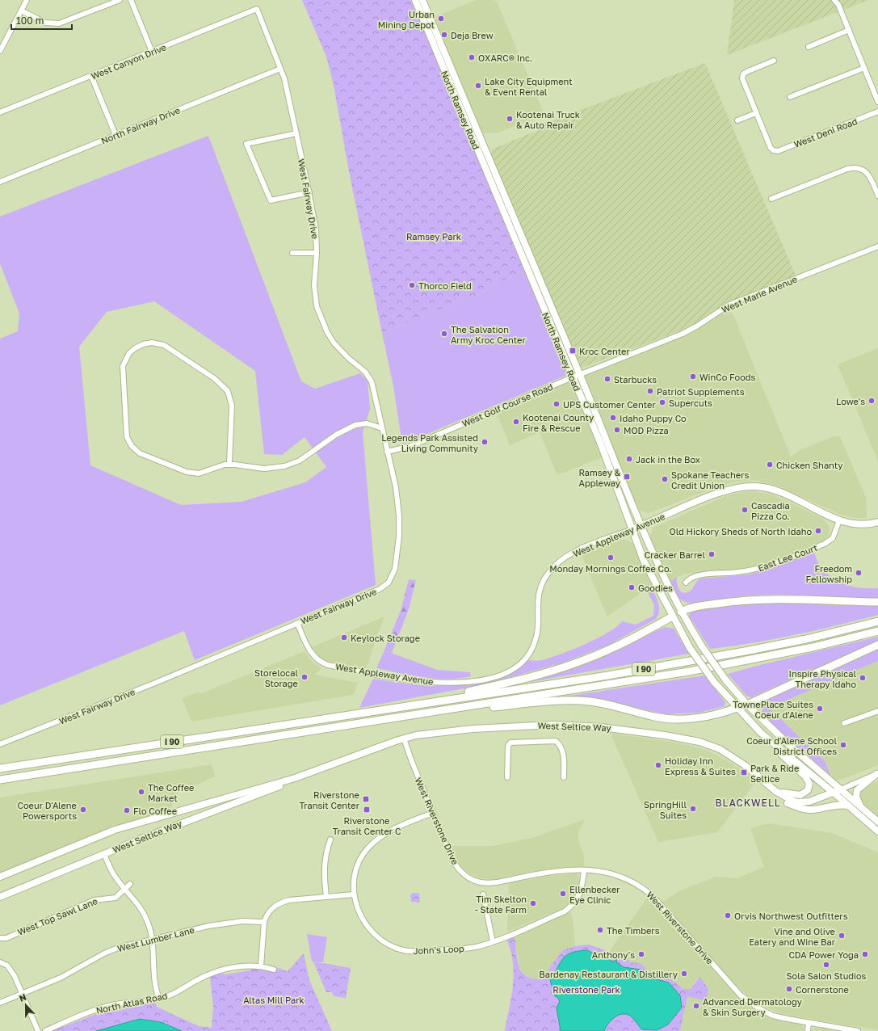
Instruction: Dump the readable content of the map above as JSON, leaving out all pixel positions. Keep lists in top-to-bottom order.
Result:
{
  "streets": {
    "highway": ["I 90"],
    "main road": ["North Ramsey Road", "West Appleway Avenue", "West Seltice Way"],
    "street": [
      "West Canyon Drive",
      "North Fairway Drive",
      "West Deni Road",
      "West Fairway Drive",
      "West Marie Avenue",
      "West Golf Course Road",
      "East Lee Court",
      "West Riverstone Drive",
      "West Top Sawl Lane",
      "West Lumber Lane",
      "John's Loop",
      "North Atlas Road"
    ]
  },
  "crossings": [
    ["West Canyon Drive", "West Fairway Drive"],
    ["North Ramsey Road", "West Marie Avenue"],
    ["North Ramsey Road", "West Golf Course Road"],
    ["North Ramsey Road", "West Appleway Avenue"],
    ["North Ramsey Road", "I 90"],
    ["North Ramsey Road", "West Seltice Way"],
    ["North Fairway Drive", "West Fairway Drive"],
    ["West Fairway Drive", "West Golf Course Road"],
    ["West Fairway Drive", "West Appleway Avenue"],
    ["West Marie Avenue", "West Golf Course Road"],
    ["West Appleway Avenue", "East Lee Court"],
    ["West Seltice Way", "West Riverstone Drive"],
    ["West Riverstone Drive", "John's Loop"]
  ],
  "districts": ["BLACKWELL"],
  "parks": ["Ramsey Park", "Riverstone Park", "Altas Mill Park"],
  "places": {
    "other": [
      "Urban Mining Depot",
      "Deja Brew",
      "OXARC® Inc.",
      "Lake City Equipment & Event Rental",
      "Kootenai Truck & Auto Repair",
      "Thorco Field",
      "The Salvation Army Kroc Center",
      "WinCo Foods",
      "Starbucks",
      "Patriot Supplements",
      "Lowe's",
      "Supercuts",
      "UPS Customer Center",
      "Idaho Puppy Co",
      "Kootenai County Fire & Rescue",
      "MOD Pizza",
      "Legends Park Assisted Living Community",
      "Jack in the Box",
      "Chicken Shanty",
      "Spokane Teachers Credit Union",
      "Cascadia Pizza Co.",
      "Old Hickory Sheds of North Idaho",
      "Cracker Barrel",
      "Monday Mornings Coffee Co.",
      "Freedom Fellowship",
      "Goodies",
      "Keylock Storage",
      "Storelocal Storage",
      "Inspire Physical Therapy Idaho",
      "TownePlace Suites Coeur d'Alene",
      "Coeur d'Alene School District Offices",
      "Holiday Inn Express & Suites",
      "The Coffee Market",
      "SpringHill Suites",
      "Coeur D'Alene Powersports",
      "Flo Coffee",
      "Ellenbecker Eye Clinic",
      "Tim Skelton - State Farm",
      "Orvis Northwest Outfitters",
      "The Timbers",
      "Vine and Olive Eatery and Wine Bar",
      "Anthony's",
      "CDA Power Yoga",
      "Sola Salon Studios",
      "Bardenay Restaurant & Distillery",
      "Cornerstone",
      "Advanced Dermatology & Skin Surgery"
    ],
    "transit": [
      "Kroc Center",
      "Ramsey & Appleway",
      "Park & Ride Seltice",
      "Riverstone Transit Center",
      "Riverstone Transit Center C"
    ]
  },
  "scale_bar": "100 m",
  "north": "top"
}
